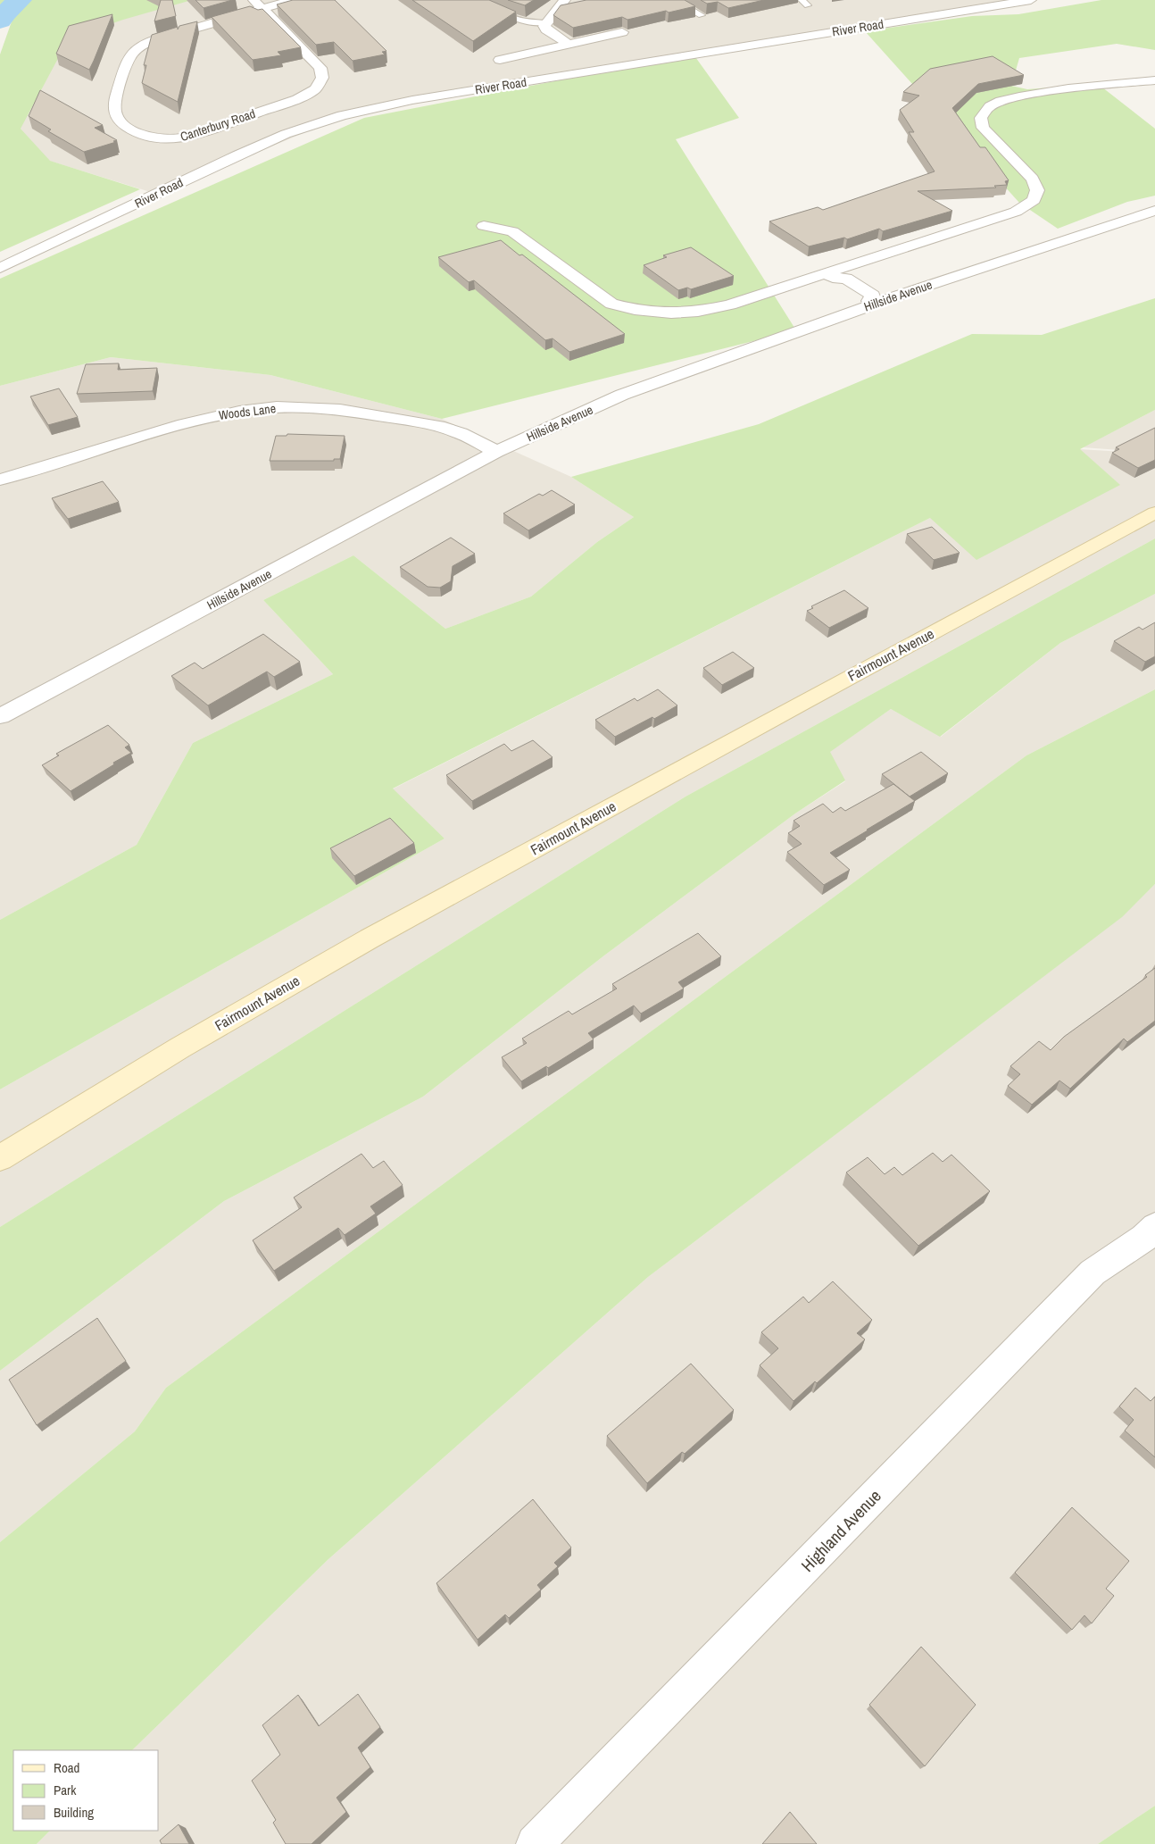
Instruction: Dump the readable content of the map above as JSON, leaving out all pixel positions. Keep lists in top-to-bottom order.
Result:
{
  "streets": {
    "main road": ["Fairmount Avenue"],
    "street": [
      "River Road",
      "Canterbury Road",
      "Hillside Avenue",
      "Woods Lane",
      "Highland Avenue"
    ]
  },
  "crossings": [
    ["Hillside Avenue", "Woods Lane"]
  ],
  "legend": ["Road", "Park", "Building"]
}
